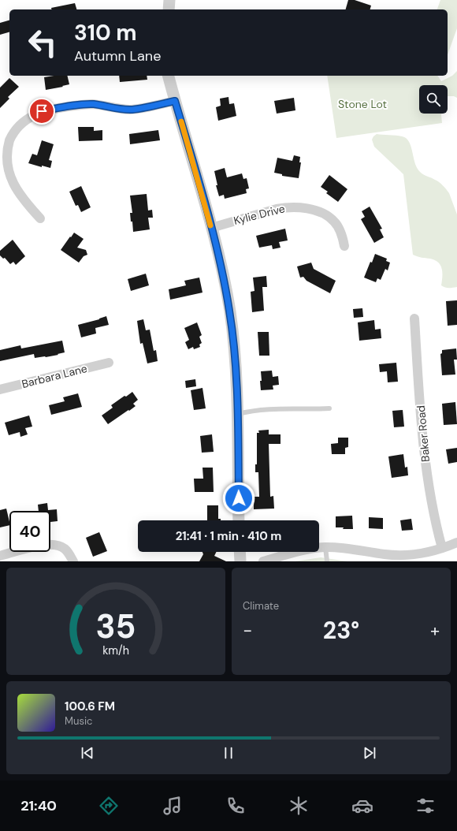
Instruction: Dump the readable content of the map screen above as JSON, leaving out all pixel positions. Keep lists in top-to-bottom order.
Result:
{
  "streets": {
    "street": ["Kylie Drive", "Barbara Lane", "Baker Road"]
  },
  "parks": ["Stone Lot"],
  "page": {
    "turn": ["310 m", "Autumn Lane"],
    "limit": "40",
    "trip": "21:41 · 1 min · 410 m",
    "tile": "Climate",
    "heat": ["−", "23°", "+"],
    "song": ["100.6 FM", "Music"],
    "tabs": "21:40",
    "gauge": ["35", "km/h"]
  }
}
